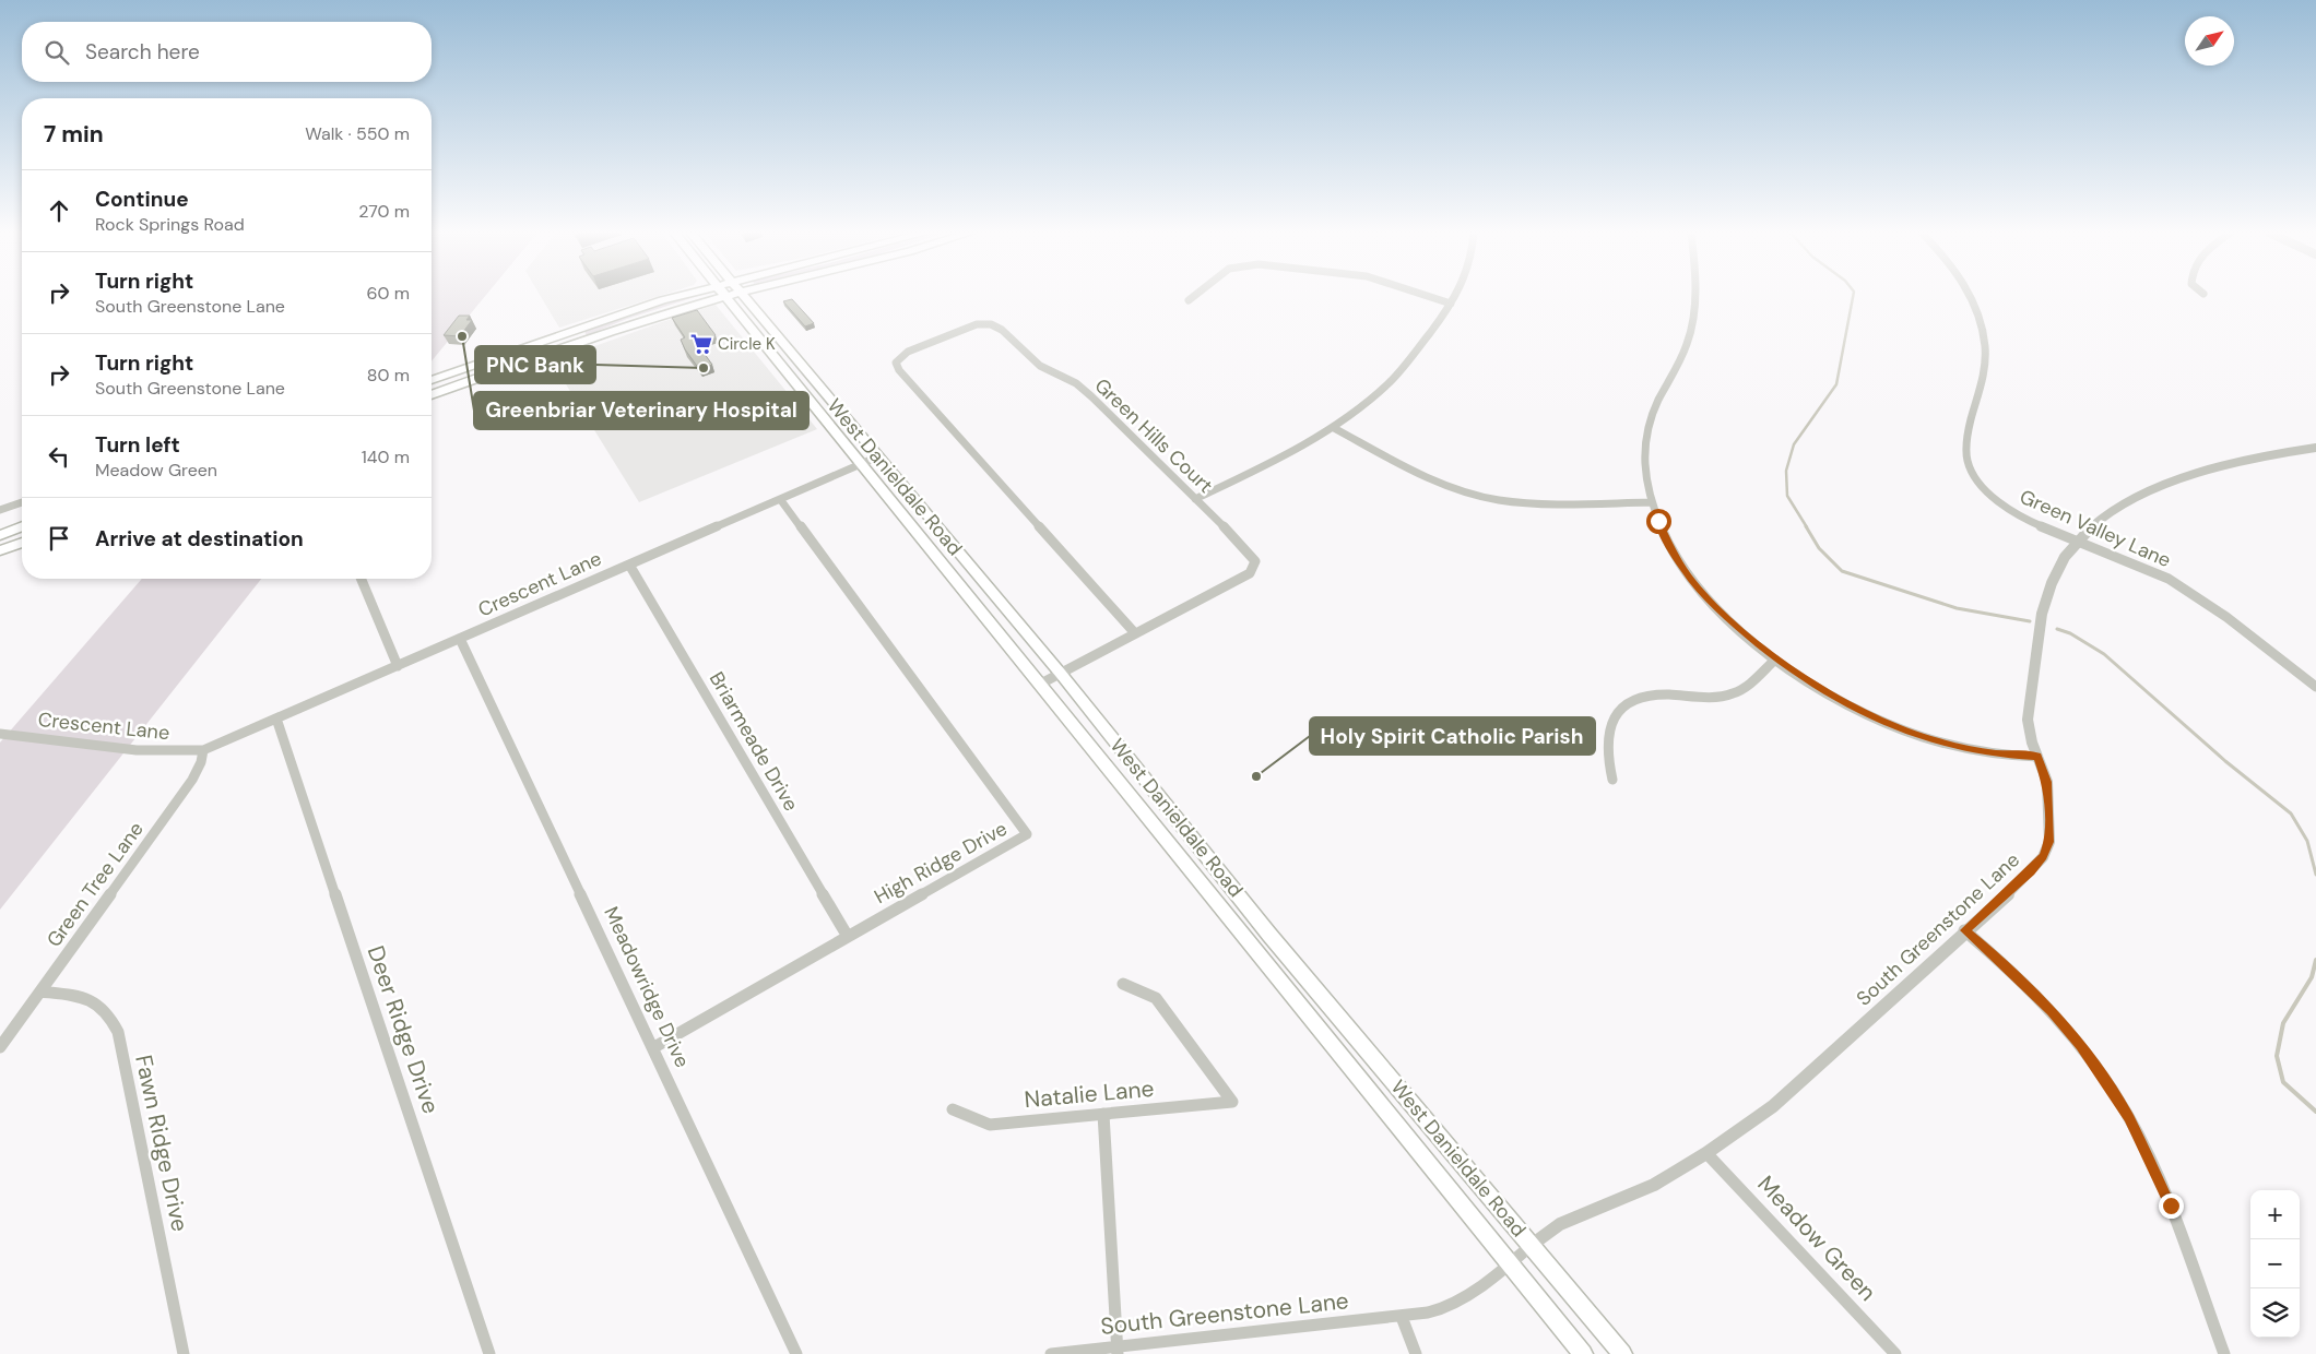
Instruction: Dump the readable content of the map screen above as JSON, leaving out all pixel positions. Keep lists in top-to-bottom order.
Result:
{
  "streets": {
    "main road": ["West Danieldale Road"],
    "street": [
      "Green Hills Court",
      "Green Valley Lane",
      "Crescent Lane",
      "Briarmeade Drive",
      "High Ridge Drive",
      "Green Tree Lane",
      "South Greenstone Lane",
      "Meadowridge Drive",
      "Deer Ridge Drive",
      "Natalie Lane",
      "Fawn Ridge Drive",
      "Meadow Green"
    ]
  },
  "crossings": [
    ["Green Hills Court", "West Danieldale Road"],
    ["West Danieldale Road", "Crescent Lane"],
    ["West Danieldale Road", "South Greenstone Lane"],
    ["Green Valley Lane", "South Greenstone Lane"],
    ["Crescent Lane", "Briarmeade Drive"],
    ["Crescent Lane", "High Ridge Drive"],
    ["Crescent Lane", "Green Tree Lane"],
    ["Crescent Lane", "Meadowridge Drive"],
    ["Crescent Lane", "Deer Ridge Drive"],
    ["Briarmeade Drive", "High Ridge Drive"],
    ["High Ridge Drive", "Meadowridge Drive"],
    ["Green Tree Lane", "Fawn Ridge Drive"],
    ["South Greenstone Lane", "Meadow Green"]
  ],
  "places": {
    "other": ["Greenbriar Veterinary Hospital", "PNC Bank", "Holy Spirit Catholic Parish"],
    "supermarket": ["Circle K"]
  },
  "north": "top right",
  "page": {
    "search": "Search here",
    "heading": ["7 min", "Walk · 550 m"],
    "list": [
      ["Continue", "Rock Springs Road", "270 m"],
      ["Turn right", "South Greenstone Lane", "60 m"],
      ["Turn right", "South Greenstone Lane", "80 m"],
      ["Turn left", "Meadow Green", "140 m"],
      "Arrive at destination"
    ],
    "map_buttons": ["+", "−"]
  }
}
